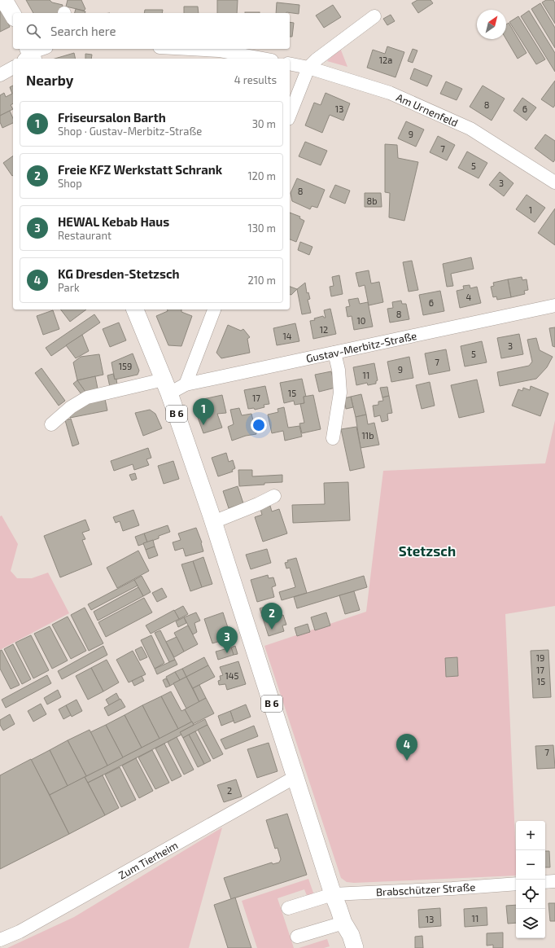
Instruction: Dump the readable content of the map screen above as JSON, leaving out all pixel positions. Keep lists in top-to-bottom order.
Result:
{
  "streets": {
    "main road": ["B 6"],
    "street": [
      "Am Urnenfeld",
      "Gustav-Merbitz-Straße",
      "Zum Tierheim",
      "Brabschützer Straße"
    ]
  },
  "crossings": [
    ["Gustav-Merbitz-Straße", "B 6"],
    ["B 6", "Zum Tierheim"],
    ["B 6", "Brabschützer Straße"]
  ],
  "districts": ["Stetzsch"],
  "house_numbers": [
    "12a",
    "8",
    "13",
    "6",
    "9",
    "7",
    "5",
    "3",
    "8",
    "8b",
    "1",
    "4",
    "6",
    "8",
    "10",
    "12",
    "14",
    "3",
    "5",
    "7",
    "159",
    "9",
    "11",
    "15",
    "17",
    "11b",
    "19",
    "17",
    "145",
    "15",
    "7",
    "2",
    "11",
    "13"
  ],
  "north": "top right",
  "page": {
    "search": "Search here",
    "heading": ["Nearby", "4 results"],
    "list": [
      {
        "mark": "1",
        "name": "Friseursalon Barth",
        "note": "Shop · Gustav-Merbitz-Straße",
        "value": "30 m"
      },
      {
        "mark": "2",
        "name": "Freie KFZ Werkstatt Schrank",
        "note": "Shop",
        "value": "120 m"
      },
      {
        "mark": "3",
        "name": "HEWAL Kebab Haus",
        "note": "Restaurant",
        "value": "130 m"
      },
      {
        "mark": "4",
        "name": "KG Dresden-Stetzsch",
        "note": "Park",
        "value": "210 m"
      }
    ],
    "pins": [
      "1",
      "2",
      "3",
      "4"
    ],
    "map_buttons": ["+", "−"]
  }
}
